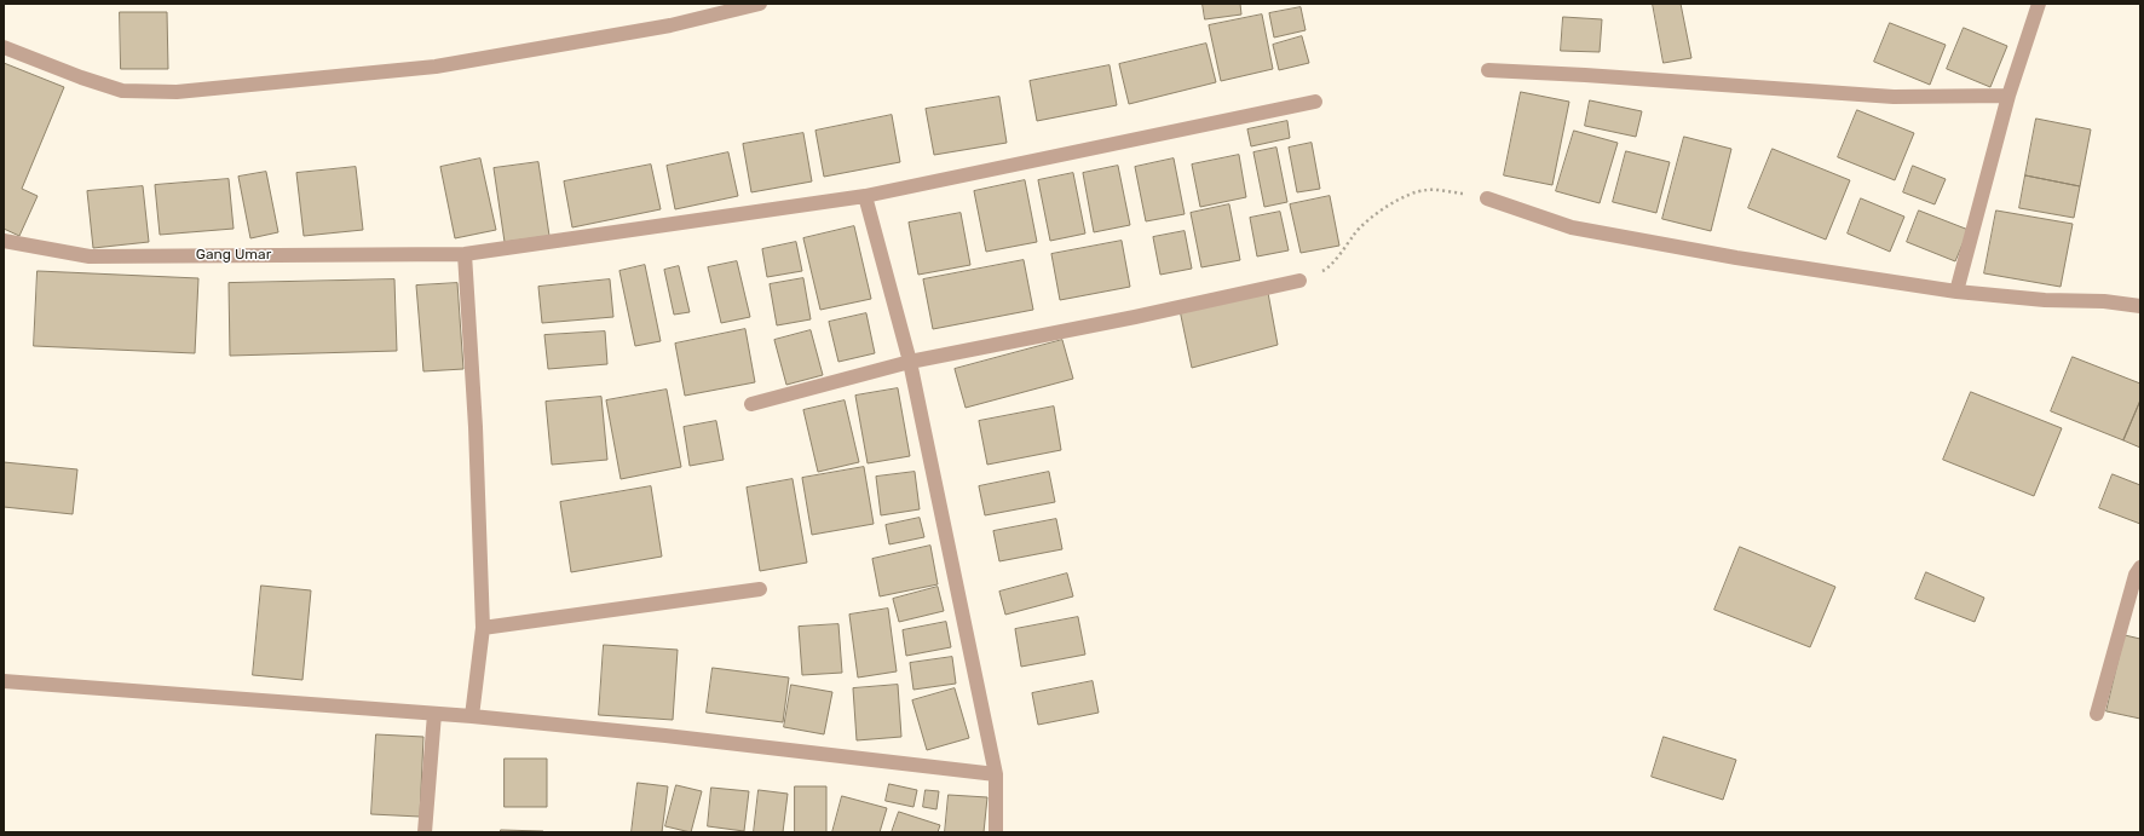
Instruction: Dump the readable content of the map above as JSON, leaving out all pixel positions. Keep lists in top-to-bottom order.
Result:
{
  "streets": {
    "street": ["Gang Umar"]
  }
}
